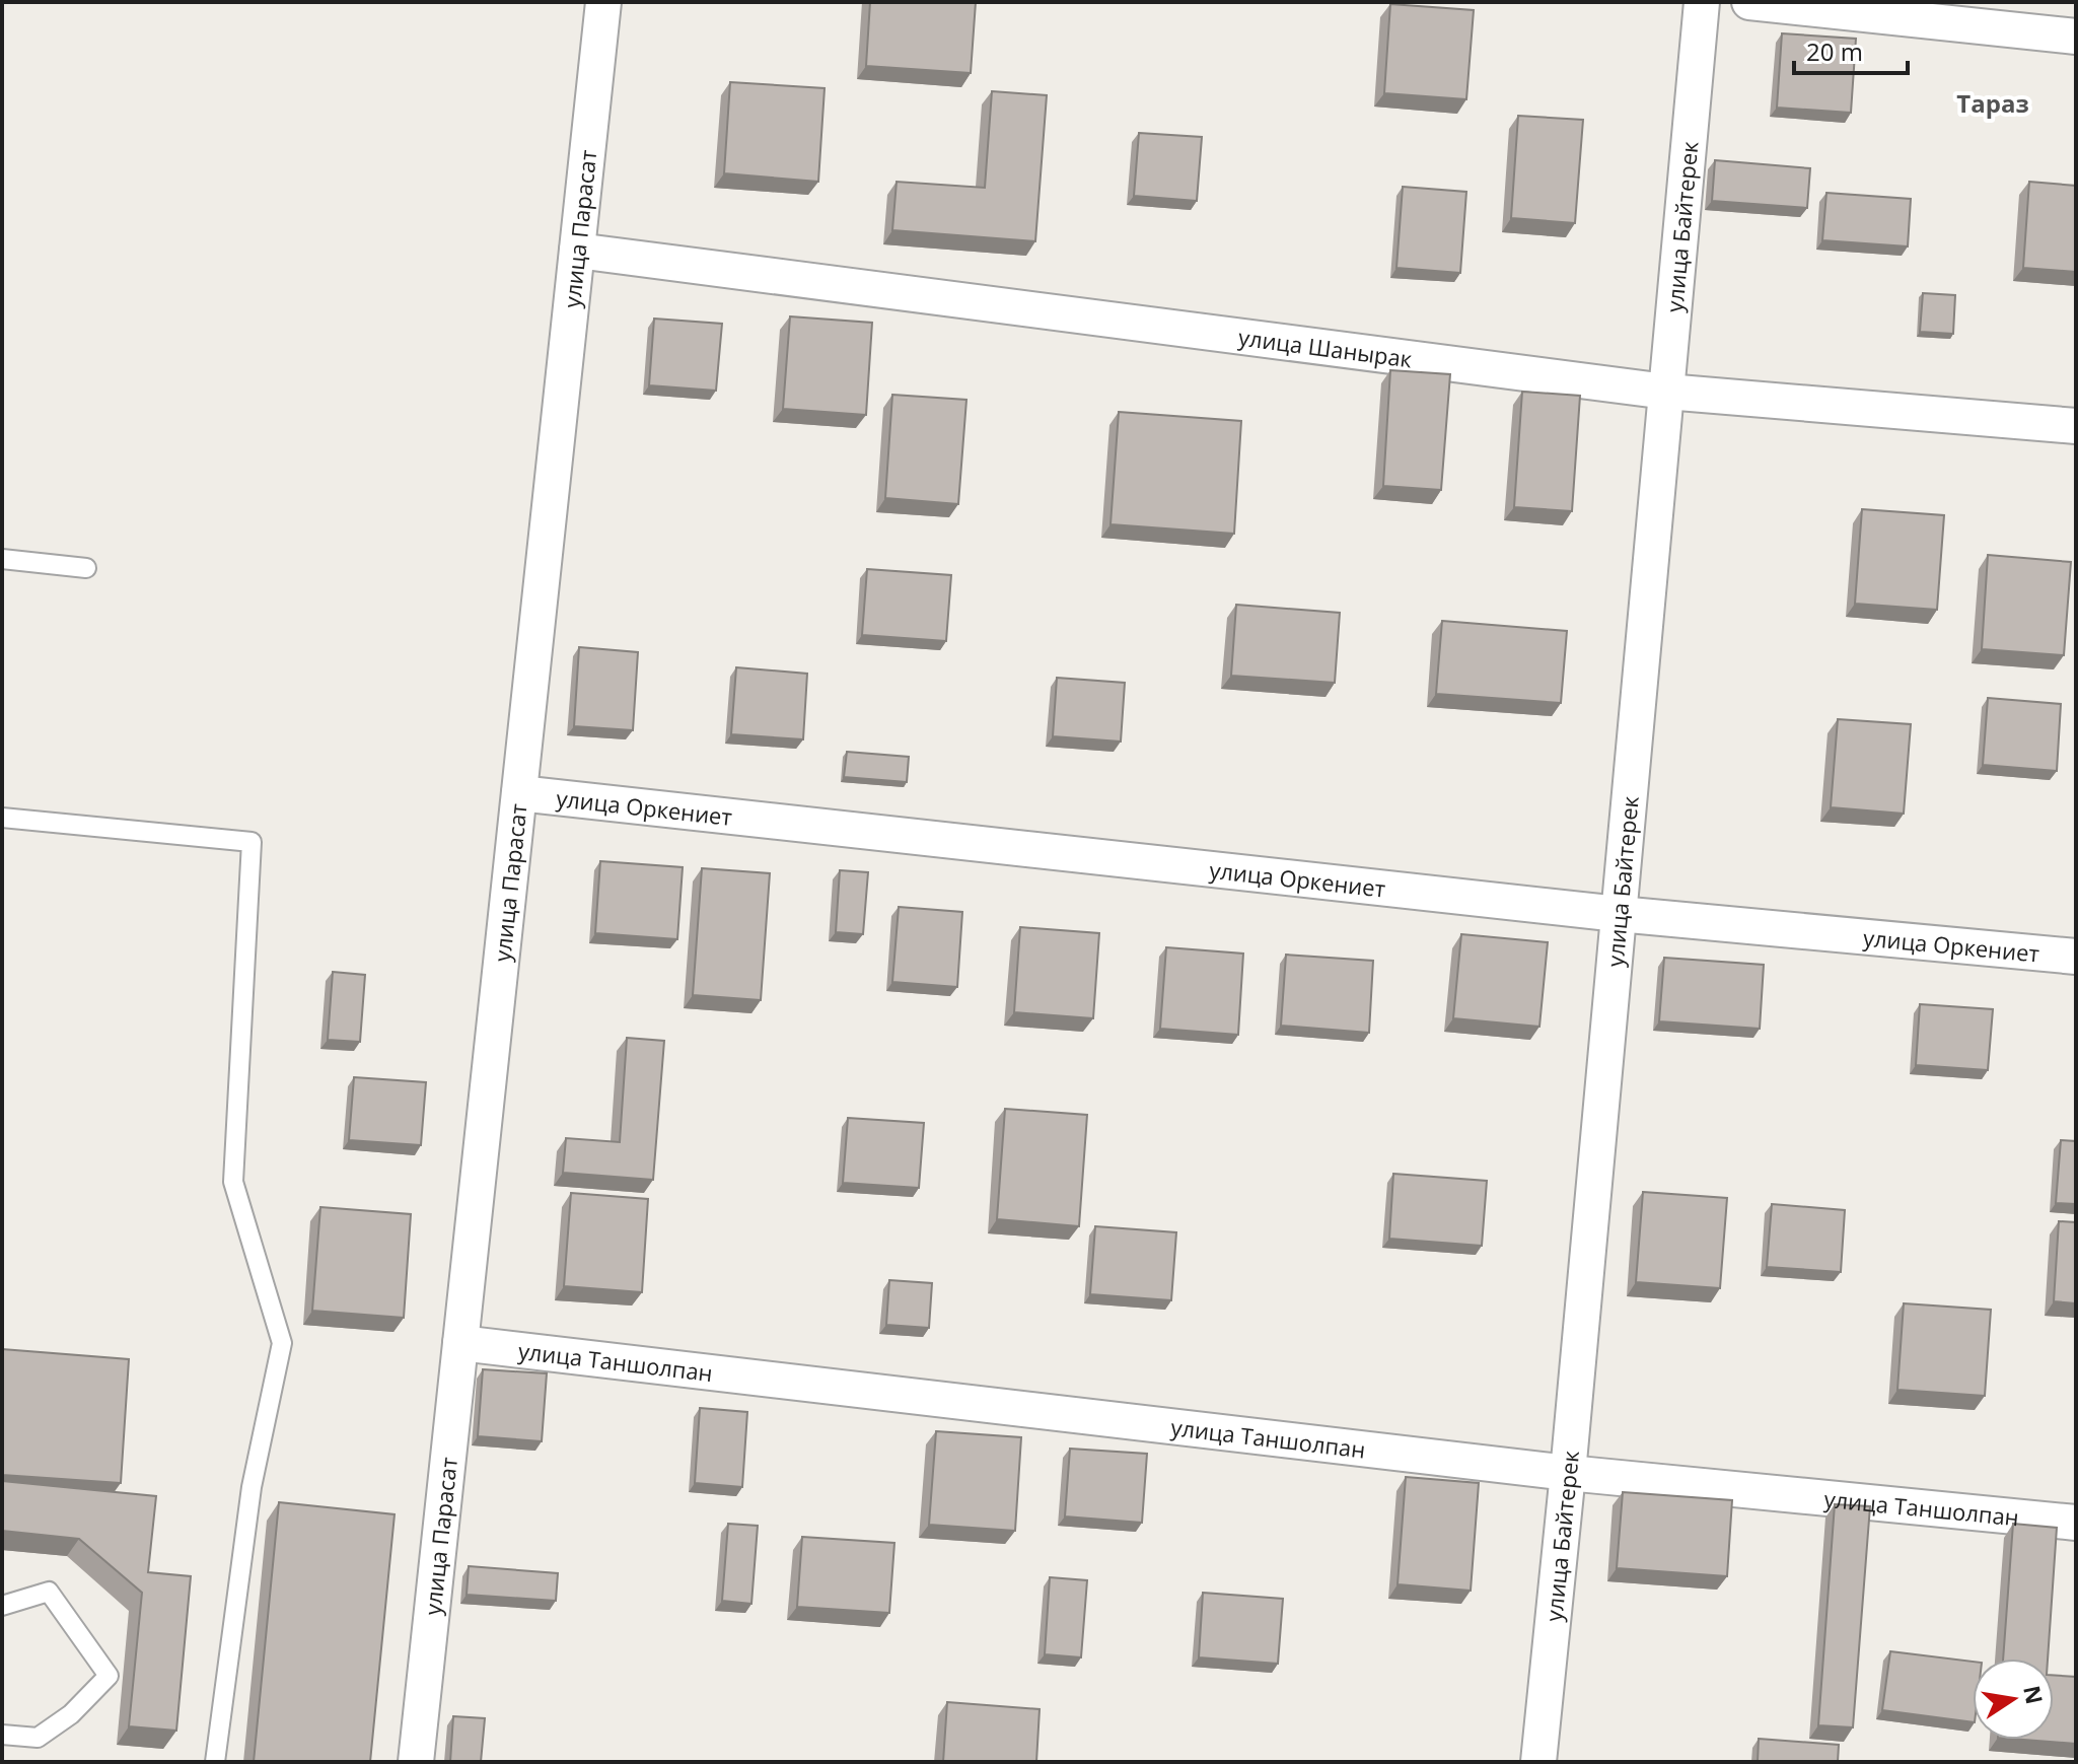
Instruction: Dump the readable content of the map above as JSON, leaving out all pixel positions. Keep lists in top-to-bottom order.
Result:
{
  "streets": {
    "street": [
      "улица Байтерек",
      "улица Парасат",
      "улица Шанырак",
      "улица Оркениет",
      "улица Таншолпан"
    ]
  },
  "crossings": [
    ["улица Байтерек", "улица Шанырак"],
    ["улица Байтерек", "улица Оркениет"],
    ["улица Байтерек", "улица Таншолпан"],
    ["улица Парасат", "улица Шанырак"],
    ["улица Парасат", "улица Оркениет"],
    ["улица Парасат", "улица Таншолпан"]
  ],
  "districts": ["Тараз"],
  "scale_bar": "20 m",
  "north": "right"
}
